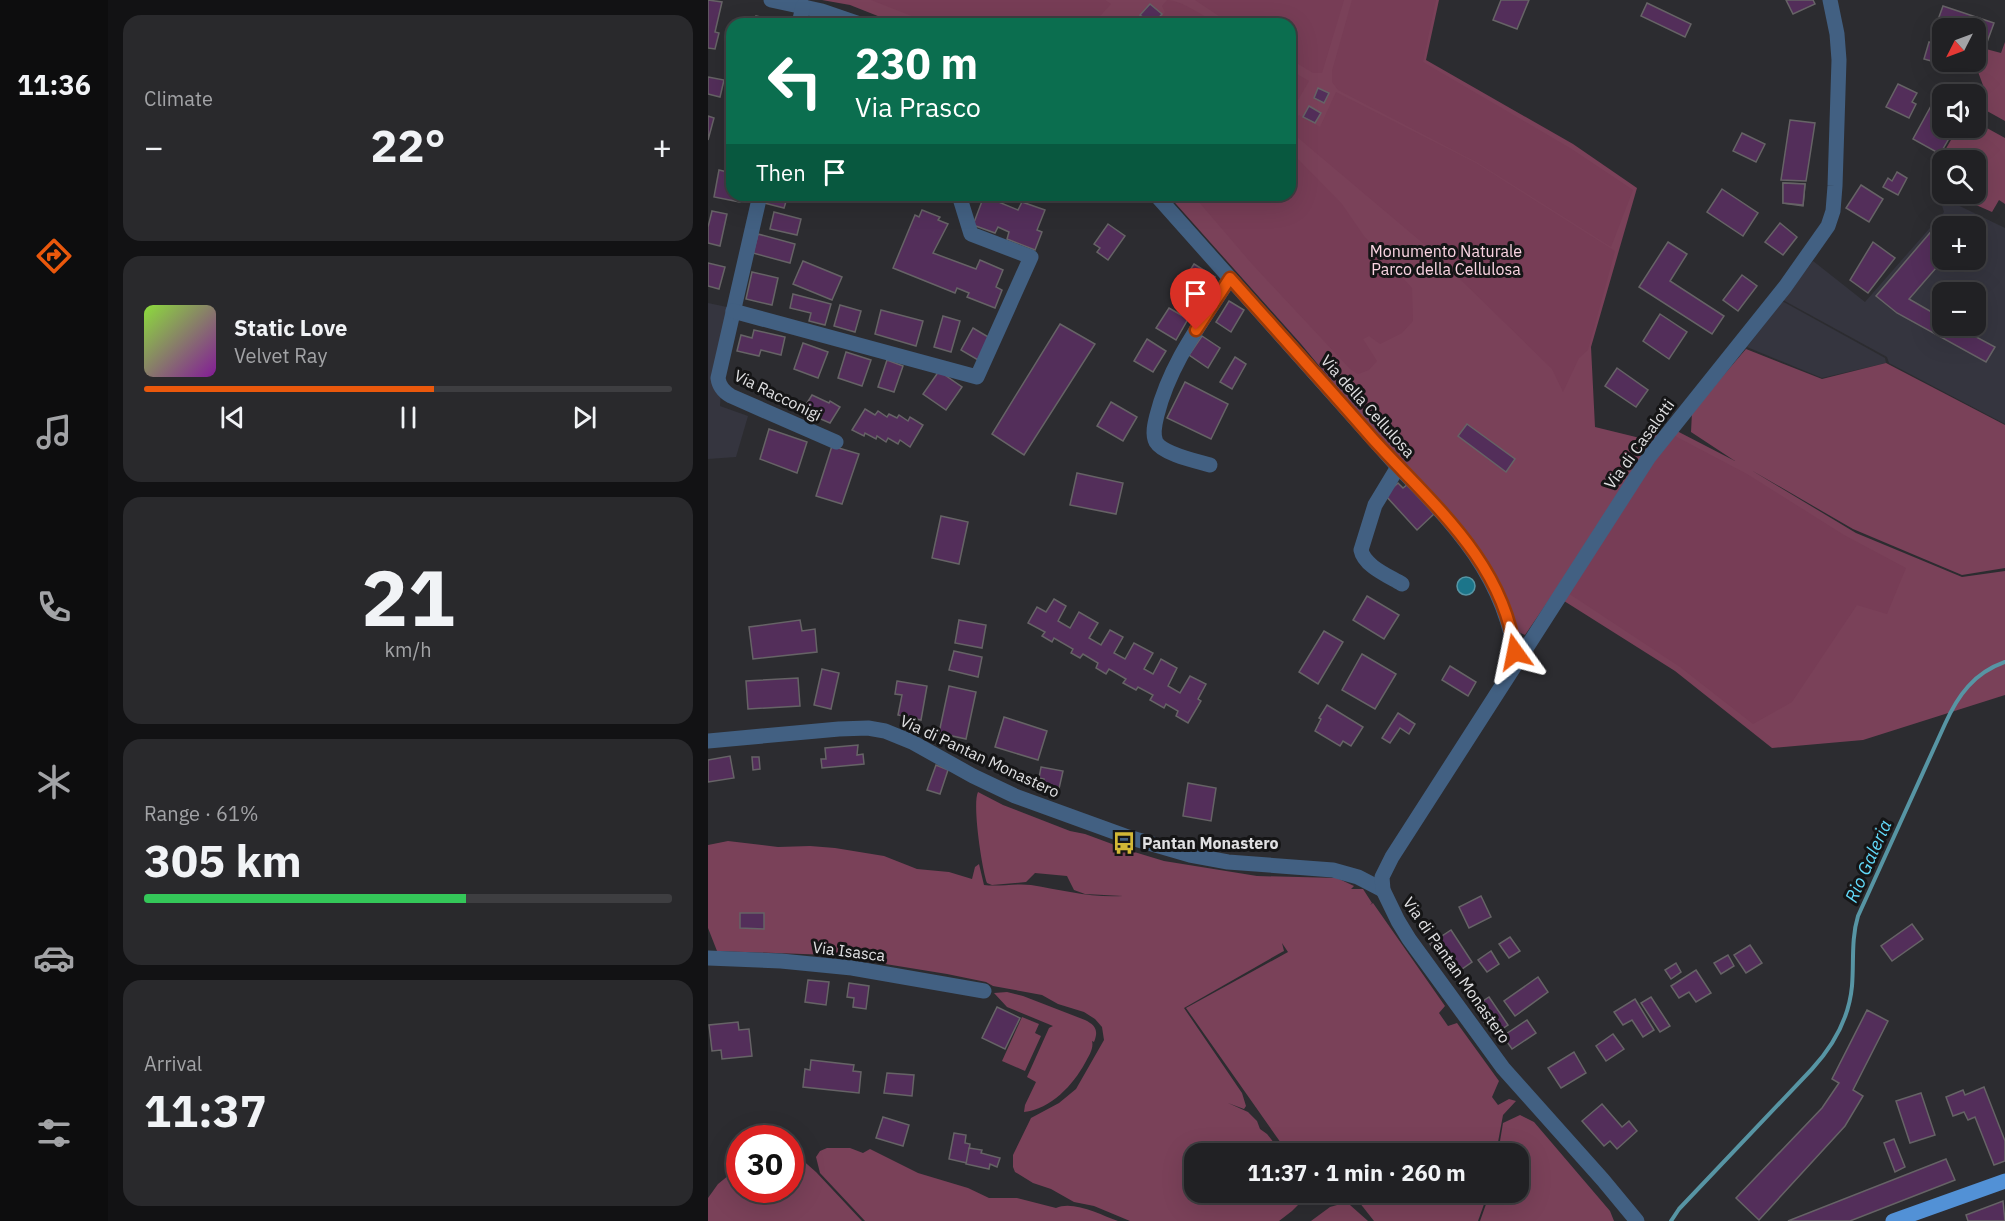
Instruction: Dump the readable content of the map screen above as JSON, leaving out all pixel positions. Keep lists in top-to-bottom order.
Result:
{
  "streets": {
    "street": [
      "Via Racconigi",
      "Via della Cellulosa",
      "Via di Casalotti",
      "Via di Pantan Monastero",
      "Via Isasca"
    ]
  },
  "crossings": [
    ["Via della Cellulosa", "Via di Casalotti"],
    ["Via di Casalotti", "Via di Pantan Monastero"]
  ],
  "water": ["Rio Galeria"],
  "parks": ["Monumento Naturale Parco della Cellulosa"],
  "places": {
    "bus stop": ["Pantan Monastero"]
  },
  "north": "bottom left",
  "page": {
    "tabs": "11:36",
    "tile": [
      "Climate",
      ["21", "km/h"],
      ["Range · 61%", "305 km"],
      ["Arrival", "11:37"]
    ],
    "map_buttons": ["+", "−"],
    "turn": ["230 m", "Via Prasco"],
    "heat": ["−", "22°", "+"],
    "then": "Then",
    "song": ["Static Love", "Velvet Ray"],
    "limit": "30",
    "trip": "11:37 · 1 min · 260 m"
  }
}
